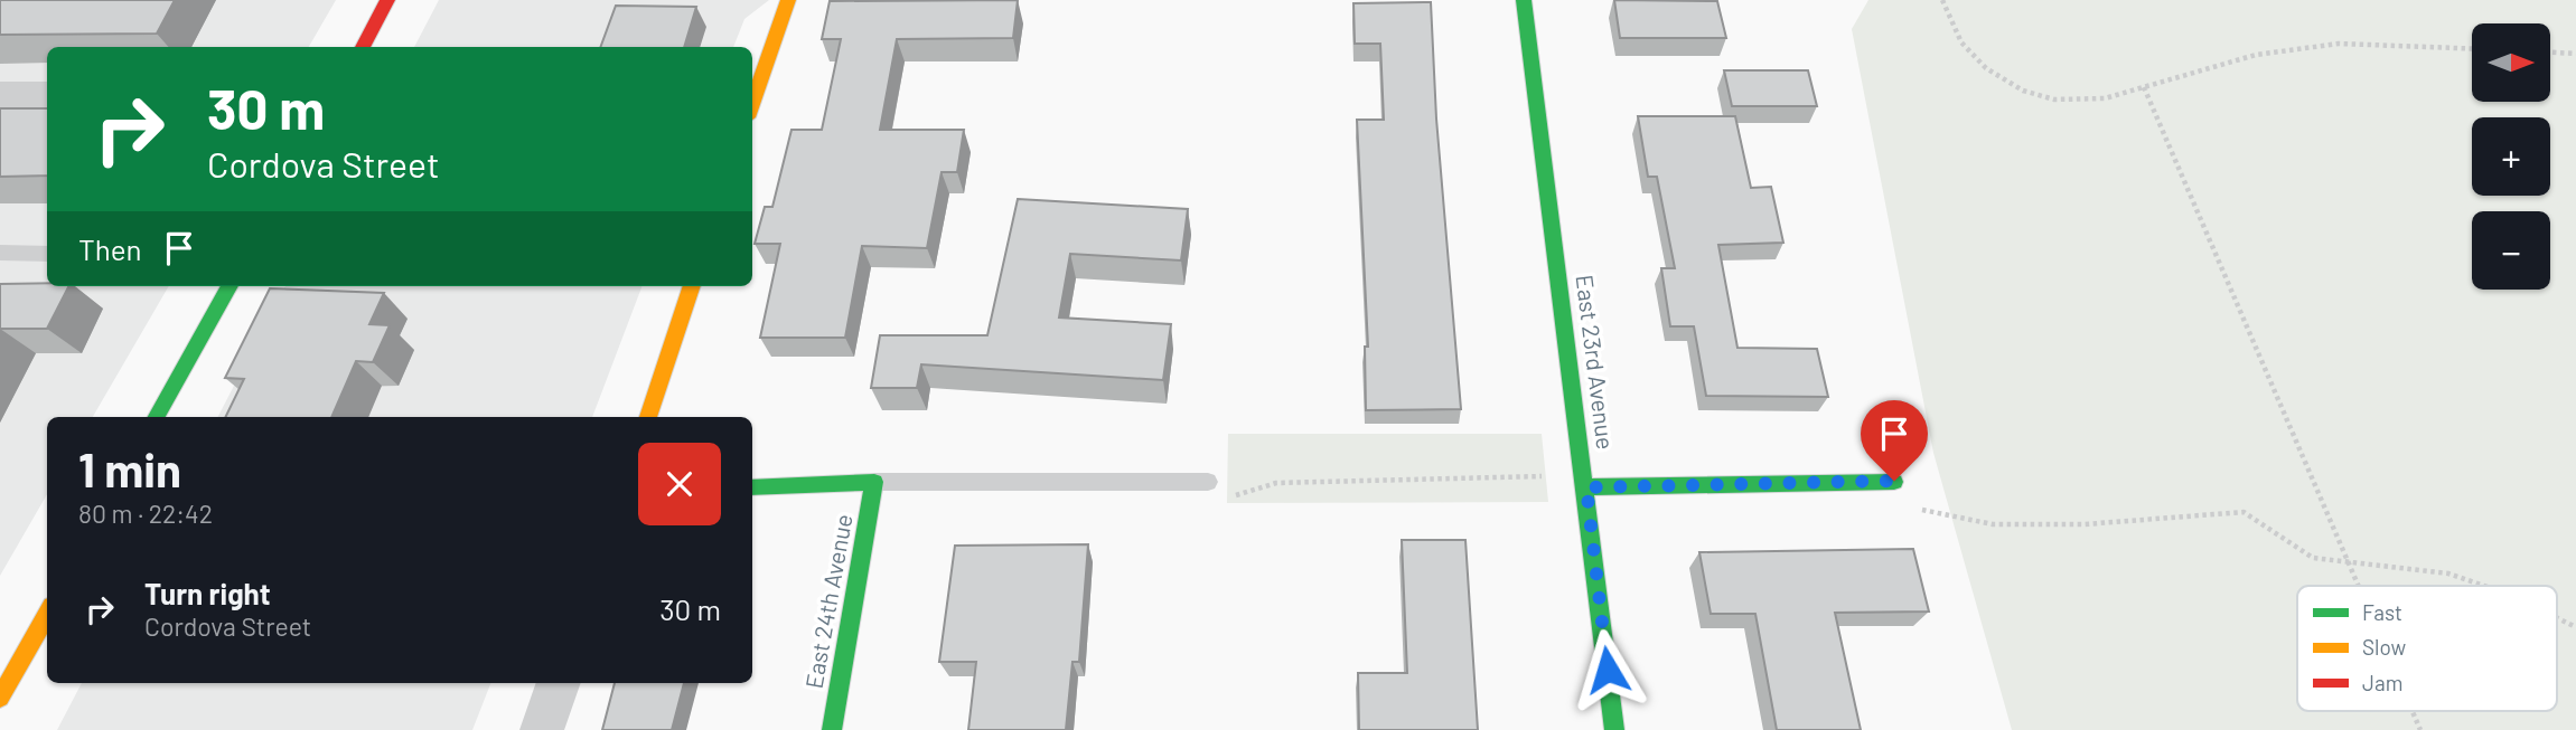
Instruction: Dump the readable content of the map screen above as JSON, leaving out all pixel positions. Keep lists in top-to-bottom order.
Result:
{
  "streets": {
    "street": ["East 23rd Avenue", "East 24th Avenue"]
  },
  "legend": ["Fast", "Slow", "Jam"],
  "north": "right",
  "page": {
    "map_buttons": ["+", "−"],
    "turn": ["30 m", "Cordova Street"],
    "then": "Then",
    "heading": ["1 min", "80 m · 22:42"],
    "list": [
      {
        "name": "Turn right",
        "note": "Cordova Street",
        "value": "30 m"
      }
    ]
  }
}
